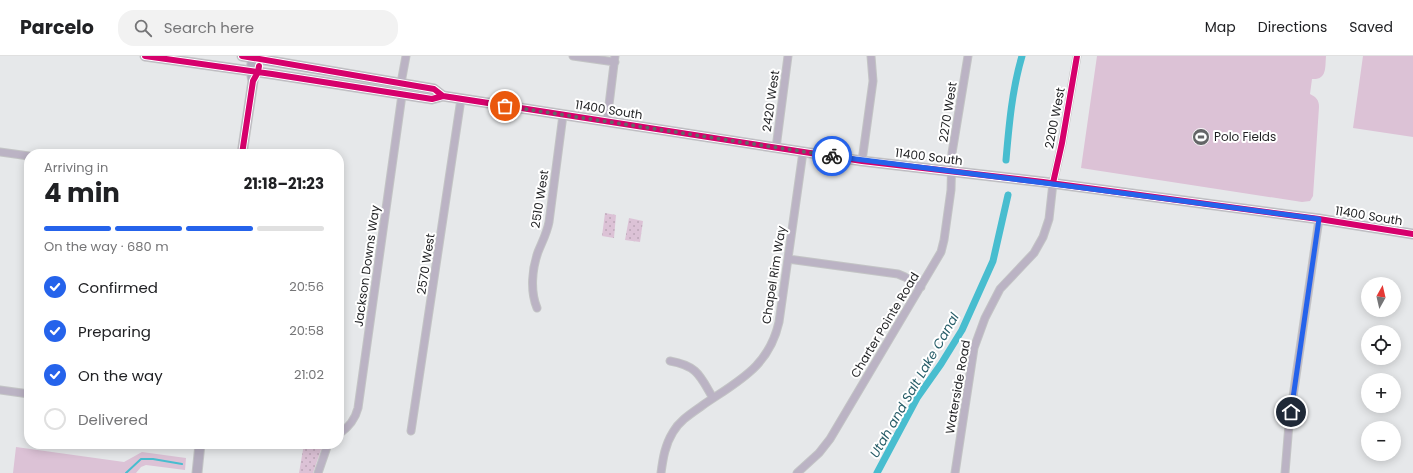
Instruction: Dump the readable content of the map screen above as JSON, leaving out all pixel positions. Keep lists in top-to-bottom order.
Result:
{
  "streets": {
    "main road": ["11400 South"],
    "street": [
      "2420 West",
      "2270 West",
      "2200 West",
      "2510 West",
      "2570 West",
      "Jackson Downs Way",
      "Chapel Rim Way",
      "Charter Pointe Road",
      "Waterside Road"
    ]
  },
  "crossings": [
    ["2420 West", "11400 South"],
    ["11400 South", "2270 West"],
    ["11400 South", "2200 West"],
    ["11400 South", "2510 West"],
    ["11400 South", "2570 West"],
    ["11400 South", "Jackson Downs Way"],
    ["11400 South", "Chapel Rim Way"],
    ["11400 South", "Charter Pointe Road"],
    ["11400 South", "Waterside Road"],
    ["2270 West", "Charter Pointe Road"],
    ["2200 West", "Waterside Road"]
  ],
  "water": ["Utah and Salt Lake Canal"],
  "places": {
    "sports": ["Polo Fields"]
  },
  "north": "top",
  "page": {
    "header": "Parcelo",
    "search": "Search here",
    "nav": ["Map", "Directions", "Saved"],
    "heading": ["4 min", "Arriving in", "21:18–21:23"],
    "bar": "On the way · 680 m",
    "list": [
      ["Confirmed", "20:56"],
      ["Preparing", "20:58"],
      ["On the way", "21:02"],
      "Delivered"
    ],
    "map_buttons": ["+", "−"]
  }
}
